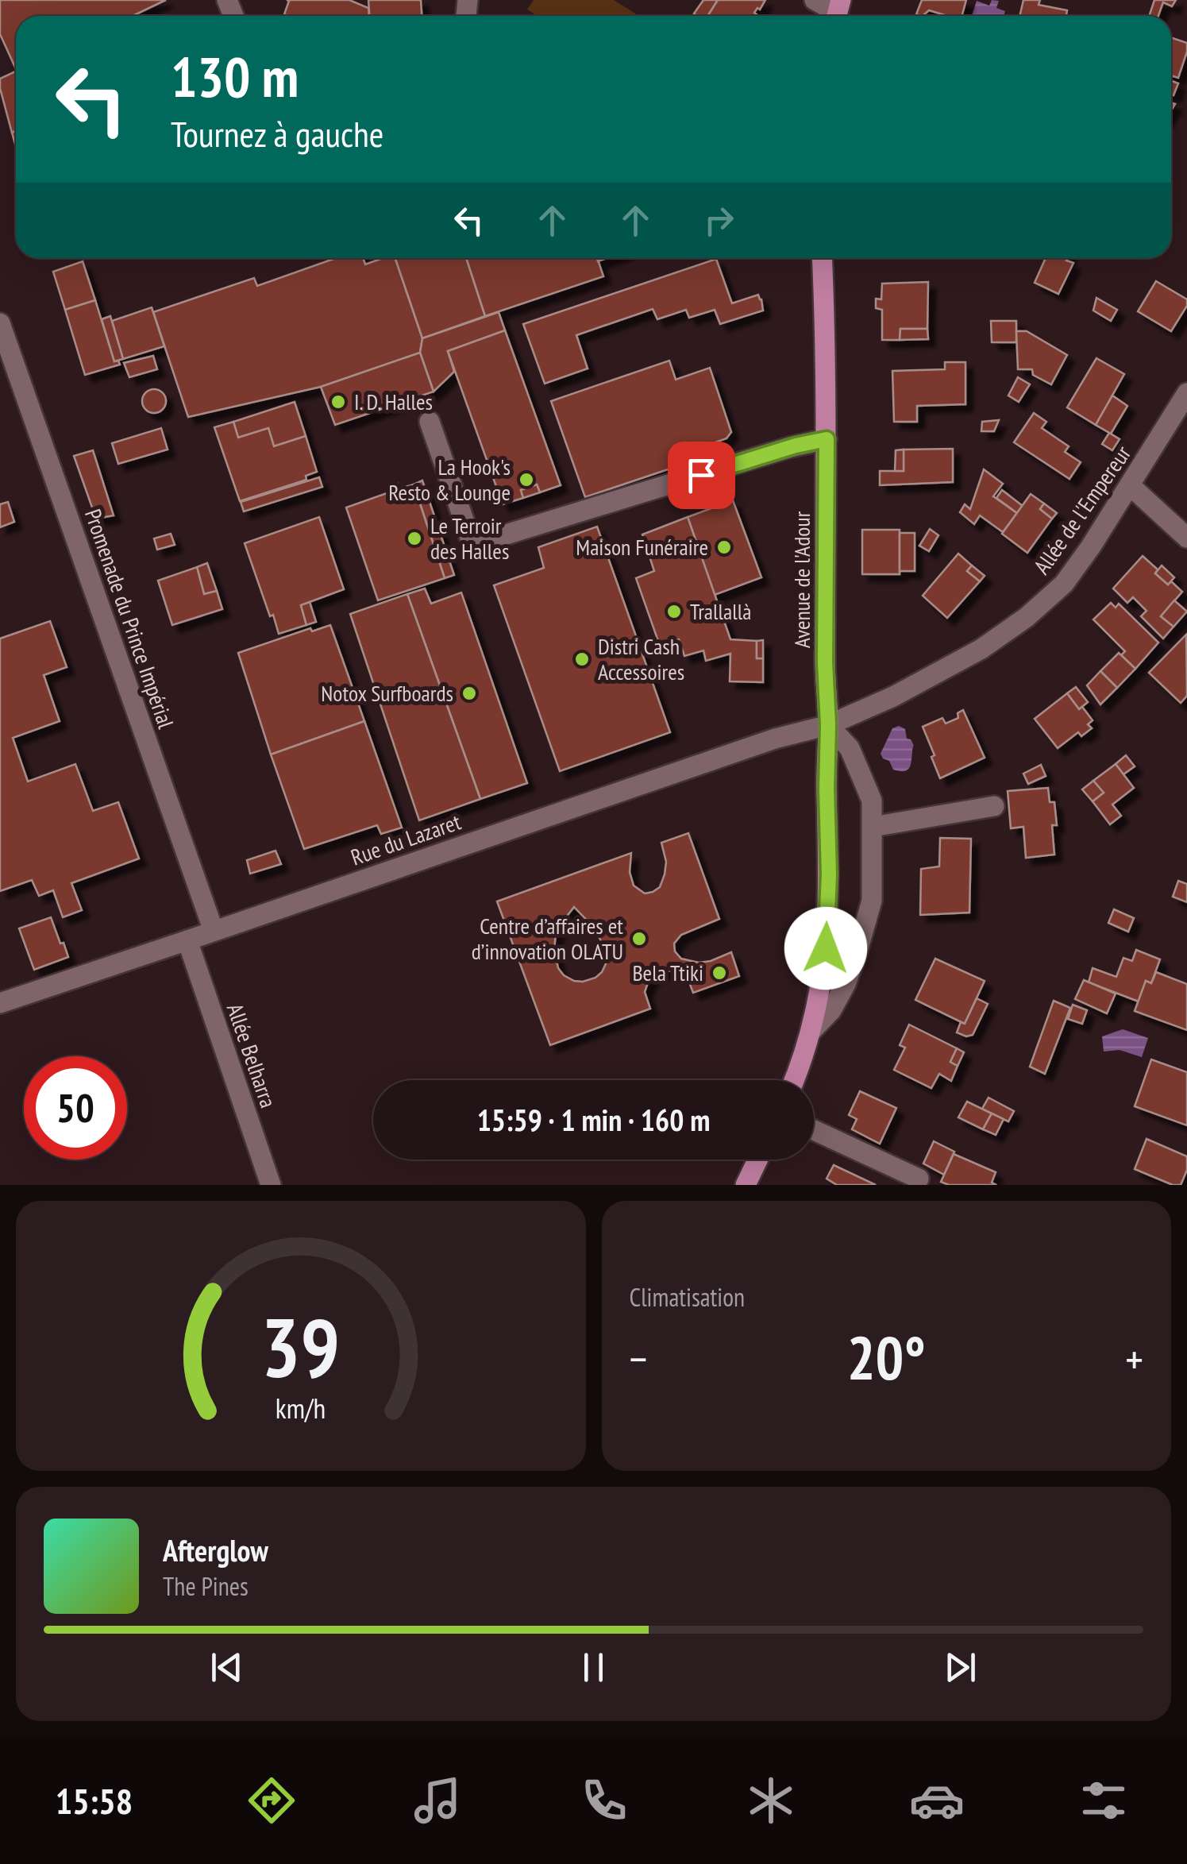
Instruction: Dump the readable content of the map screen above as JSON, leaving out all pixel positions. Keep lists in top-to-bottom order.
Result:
{
  "streets": {
    "main road": ["Avenue de l'Adour"],
    "street": [
      "Allée de l'Empereur",
      "Promenade du Prince Impérial",
      "Rue du Lazaret",
      "Allée Belharra"
    ]
  },
  "crossings": [
    ["Allée de l'Empereur", "Avenue de l'Adour"],
    ["Allée de l'Empereur", "Rue du Lazaret"],
    ["Avenue de l'Adour", "Rue du Lazaret"],
    ["Promenade du Prince Impérial", "Rue du Lazaret"],
    ["Rue du Lazaret", "Allée Belharra"]
  ],
  "places": [
    "I. D. Halles",
    "La Hook's Resto & Lounge",
    "Le Terroir des Halles",
    "Maison Funéraire",
    "Trallallà",
    "Distri Cash Accessoires",
    "Notox Surfboards",
    "Centre d’affaires et d’innovation OLATU",
    "Bela Ttiki"
  ],
  "page": {
    "turn": ["130 m", "Tournez à gauche"],
    "limit": "50",
    "trip": "15:59 · 1 min · 160 m",
    "tile": "Climatisation",
    "heat": ["−", "20°", "+"],
    "song": ["Afterglow", "The Pines"],
    "tabs": "15:58",
    "gauge": ["39", "km/h"]
  }
}
